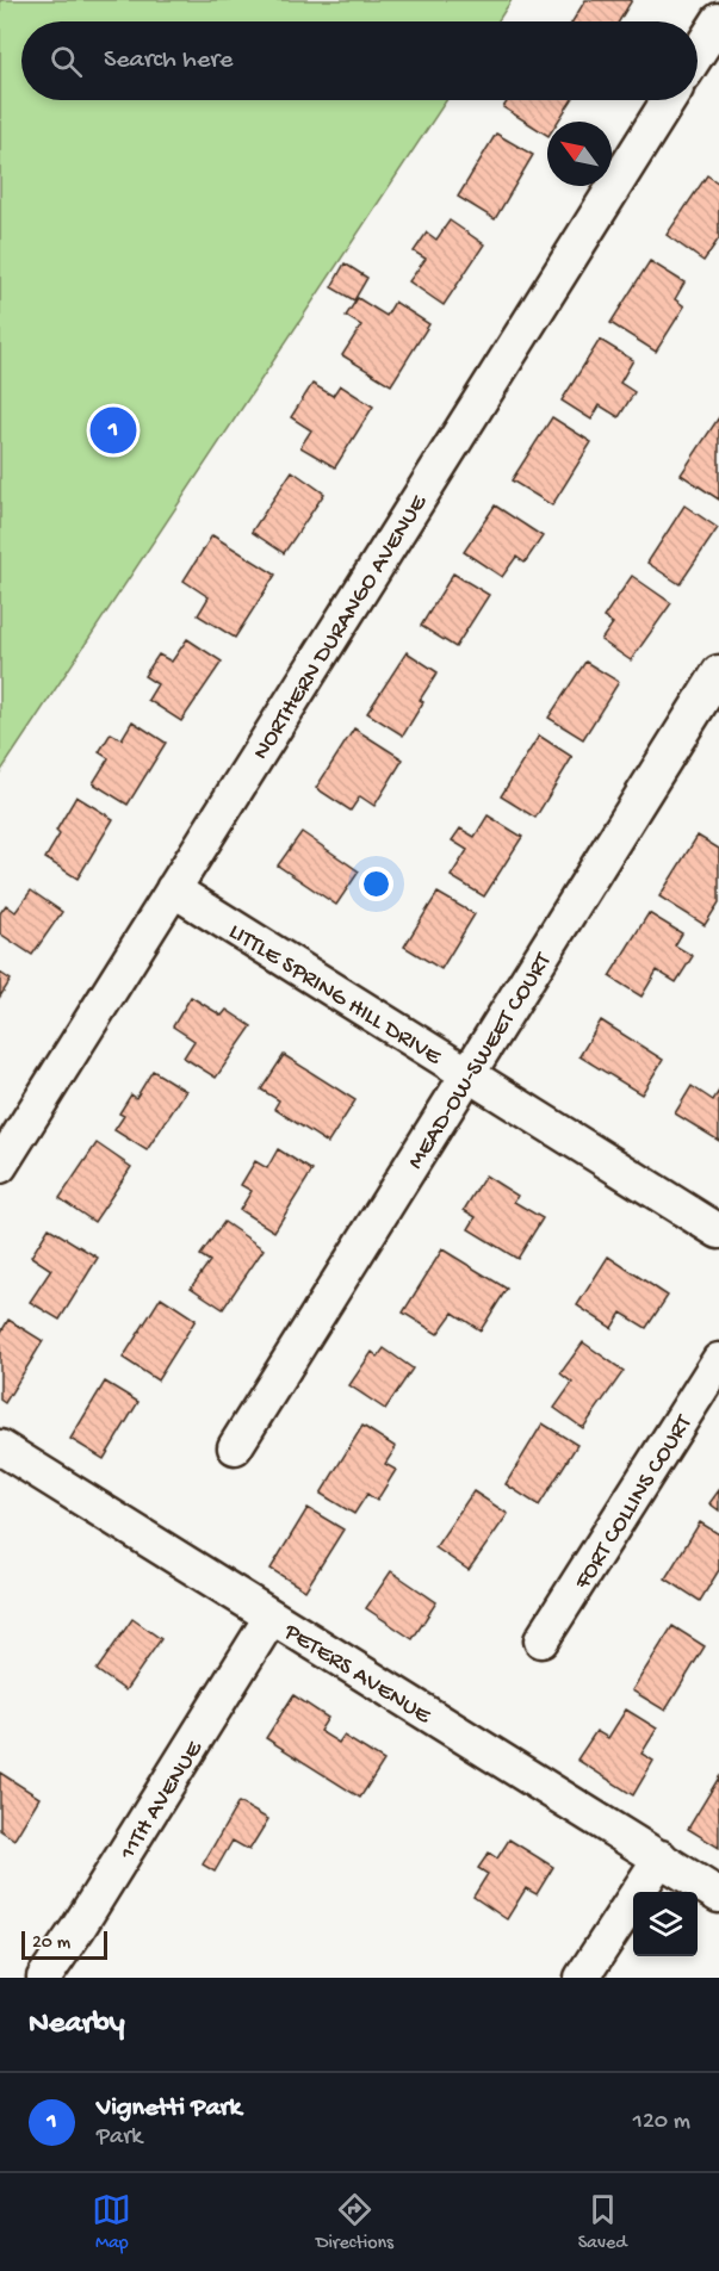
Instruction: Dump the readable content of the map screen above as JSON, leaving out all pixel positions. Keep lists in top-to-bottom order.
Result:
{
  "streets": {
    "street": [
      "NORTHERN DURANGO AVENUE",
      "LITTLE SPRING HILL DRIVE",
      "MEAD-OW-SWEET COURT",
      "FORT COLLINS COURT",
      "PETERS AVENUE",
      "11TH AVENUE"
    ]
  },
  "crossings": [
    ["NORTHERN DURANGO AVENUE", "LITTLE SPRING HILL DRIVE"],
    ["LITTLE SPRING HILL DRIVE", "MEAD-OW-SWEET COURT"],
    ["PETERS AVENUE", "11TH AVENUE"]
  ],
  "scale_bar": "20 m",
  "north": "top left",
  "page": {
    "search": "Search here",
    "pins": "1",
    "scale": "20 m",
    "heading": "Nearby",
    "list": [
      {
        "mark": "1",
        "name": "Vignetti Park",
        "note": "Park",
        "value": "120 m"
      }
    ],
    "nav": ["Map", "Directions", "Saved"]
  }
}
